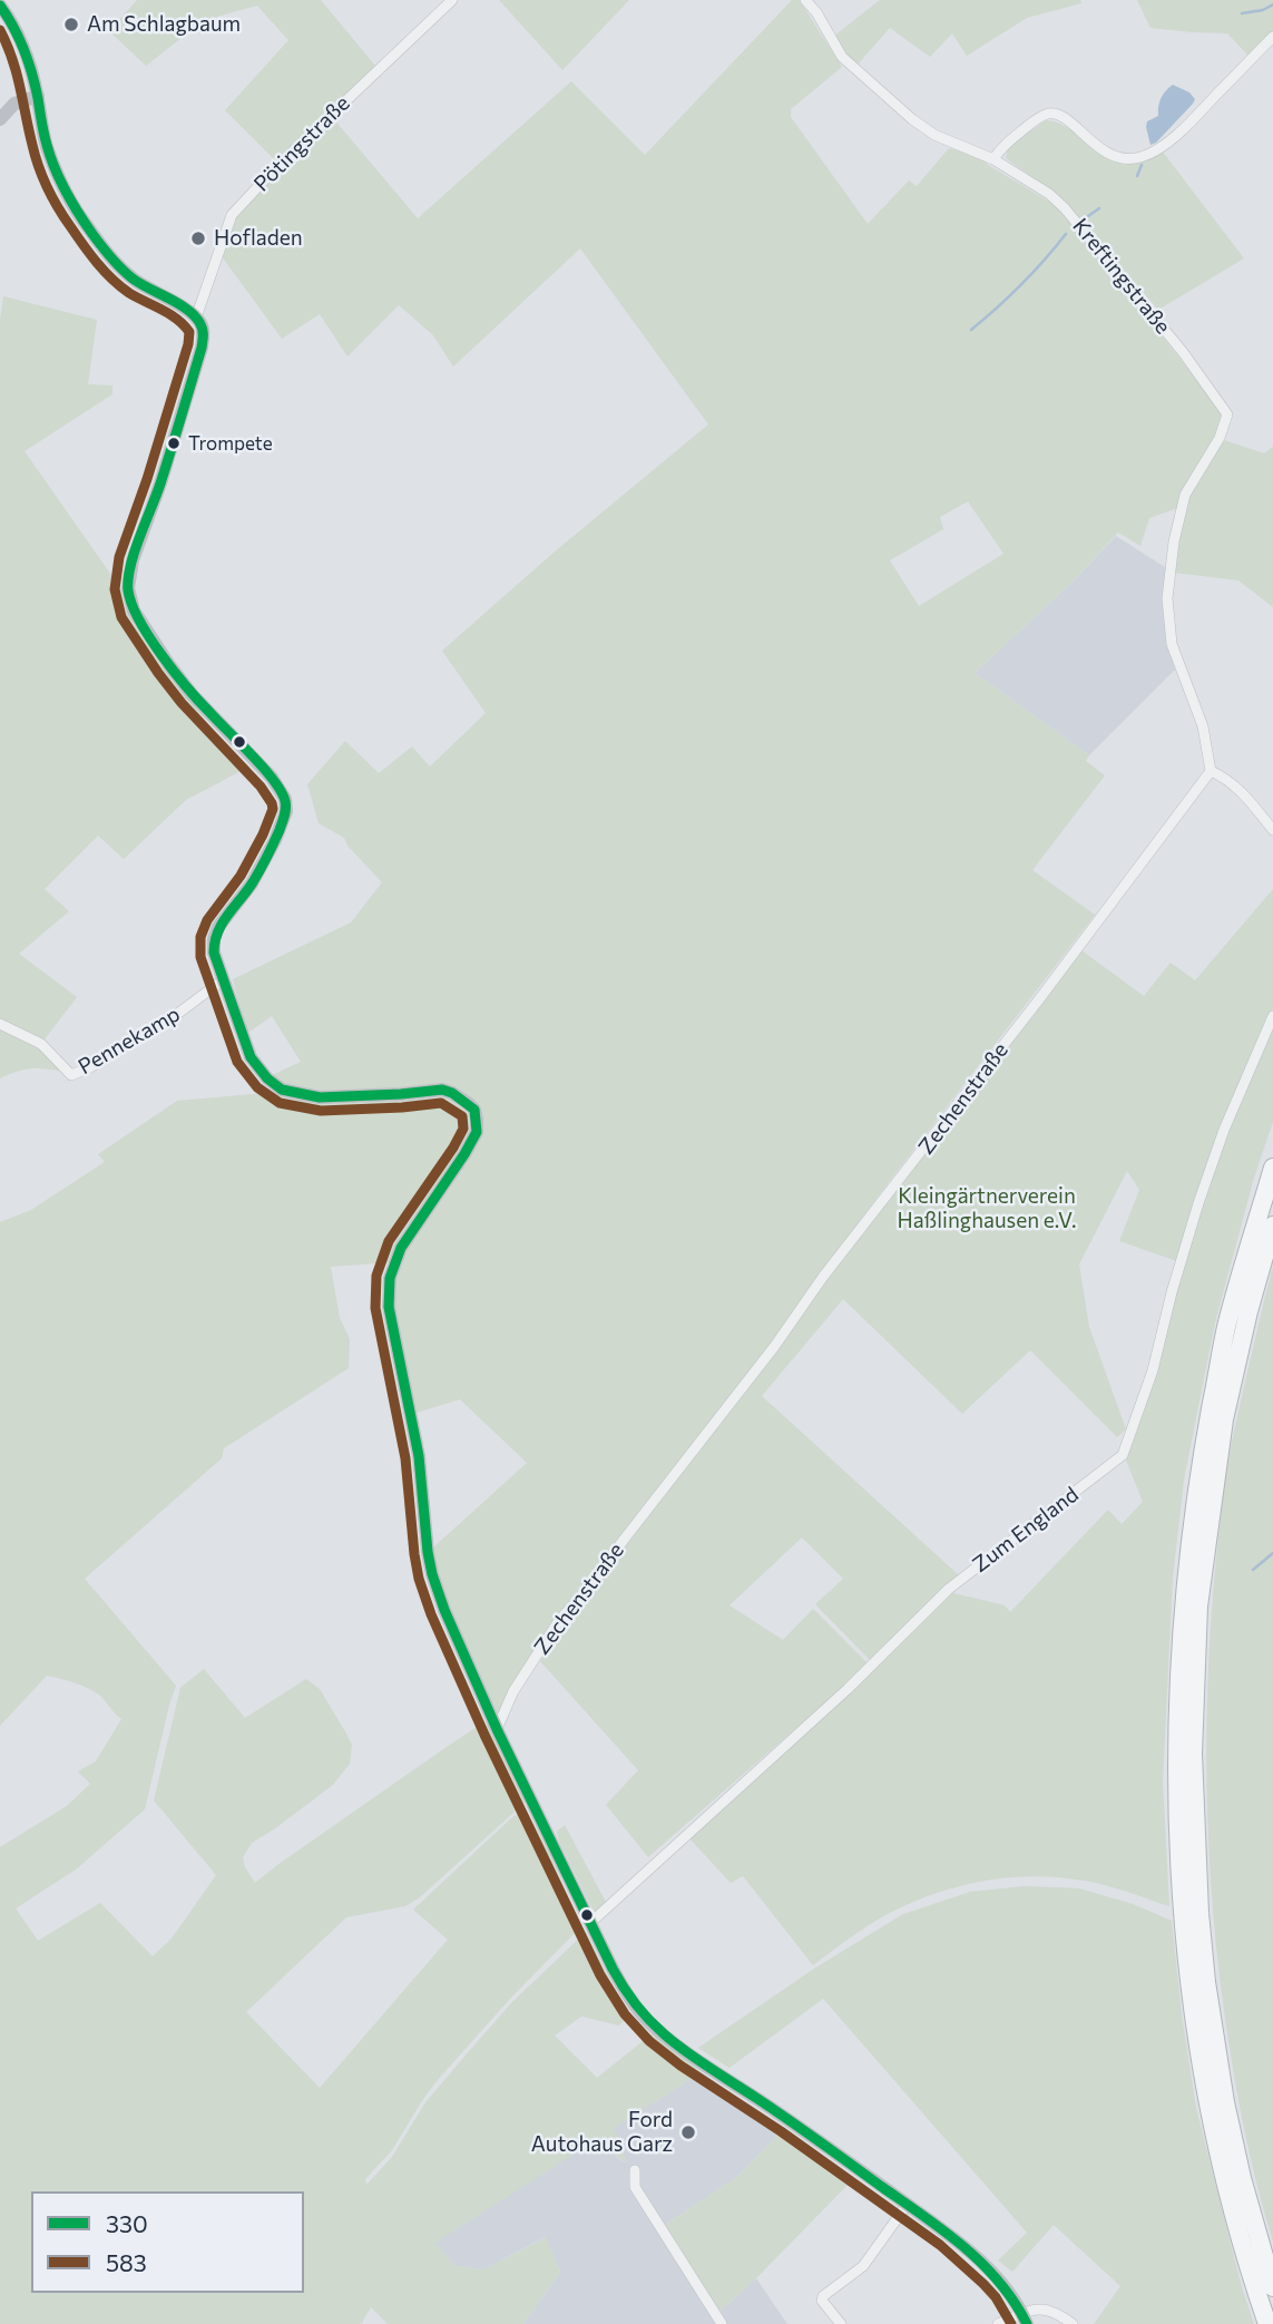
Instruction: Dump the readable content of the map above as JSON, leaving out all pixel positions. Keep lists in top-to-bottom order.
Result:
{
  "streets": {
    "street": [
      "Pötingstraße",
      "Kreftingstraße",
      "Pennekamp",
      "Zechenstraße",
      "Zum England"
    ]
  },
  "crossings": [
    ["Kreftingstraße", "Zechenstraße"]
  ],
  "parks": ["Kleingärtnerverein Haßlinghausen e.V."],
  "places": [
    "Am Schlagbaum",
    "Hofladen",
    "Trompete",
    "Ford Autohaus Garz"
  ],
  "lines": ["transit line 330", "transit line 583"],
  "legend": ["330", "583"]
}
